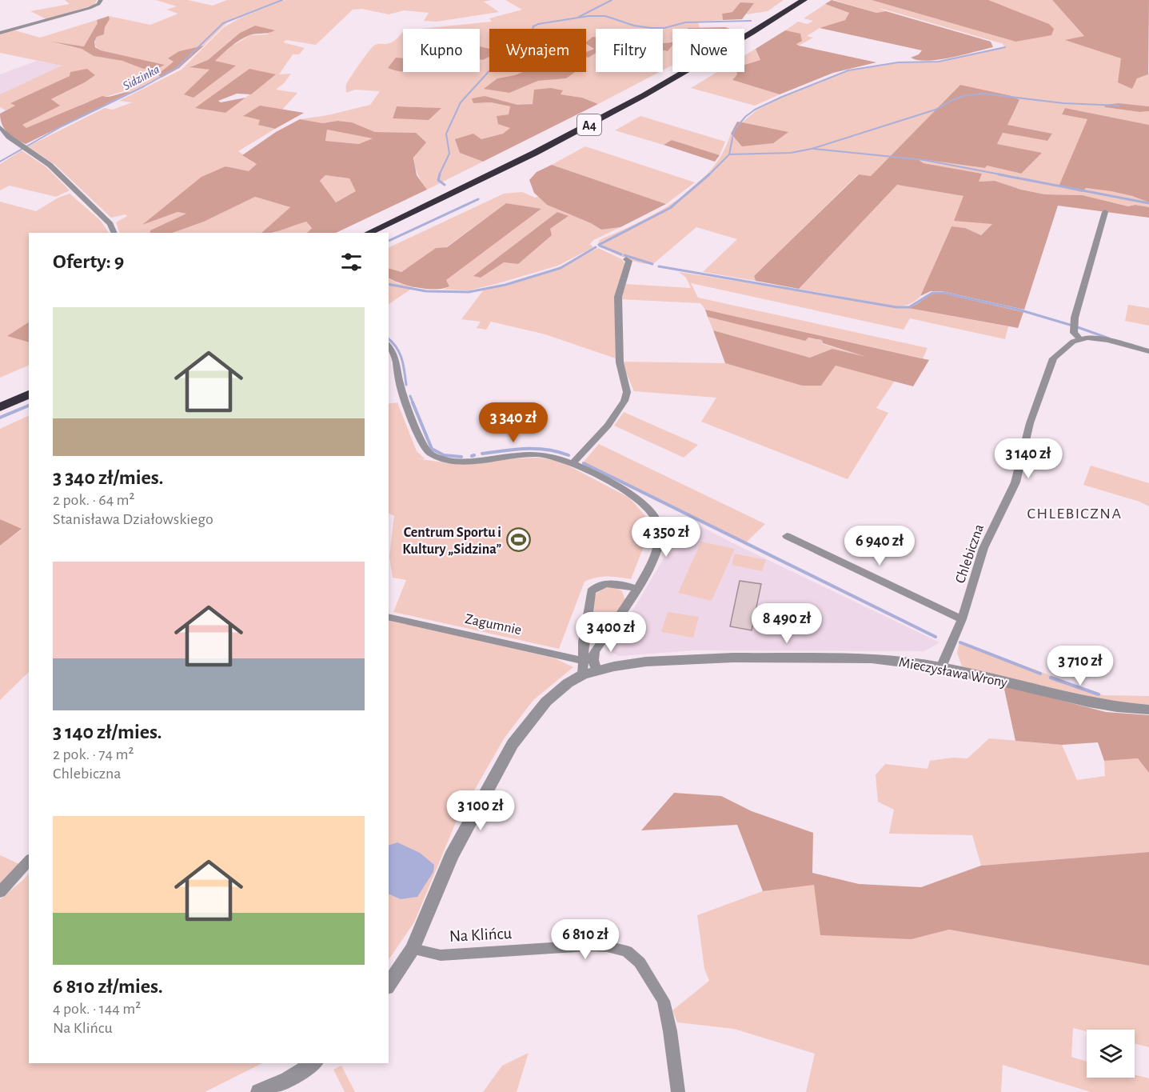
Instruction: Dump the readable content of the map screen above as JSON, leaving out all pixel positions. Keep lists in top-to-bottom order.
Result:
{
  "streets": {
    "highway": ["A4"],
    "street": [
      "Chlebiczna",
      "Zagumnie",
      "Mieczysława Wrony",
      "Na Klińcu"
    ]
  },
  "crossings": [
    ["Chlebiczna", "Mieczysława Wrony"],
    ["Zagumnie", "Mieczysława Wrony"],
    ["Mieczysława Wrony", "Na Klińcu"]
  ],
  "districts": ["CHLEBICZNA"],
  "water": ["Sidzinka"],
  "places": {
    "sports": ["Centrum Sportu i Kultury „Sidzina”"]
  },
  "page": {
    "chip": [
      "Kupno",
      "Wynajem",
      "Filtry",
      "Nowe"
    ],
    "heading": "Oferty: 9",
    "list": [
      {
        "name": "3 340 zł/mies.",
        "note": "2 pok. · 64 m² · Stanisława Działowskiego"
      },
      {
        "name": "3 140 zł/mies.",
        "note": "2 pok. · 74 m² · Chlebiczna"
      },
      {
        "name": "6 810 zł/mies.",
        "note": "4 pok. · 144 m² · Na Klińcu"
      }
    ],
    "price": [
      "3 340 zł",
      "3 140 zł",
      "4 350 zł",
      "6 940 zł",
      "8 490 zł",
      "3 400 zł",
      "3 710 zł",
      "3 100 zł",
      "6 810 zł"
    ]
  }
}
